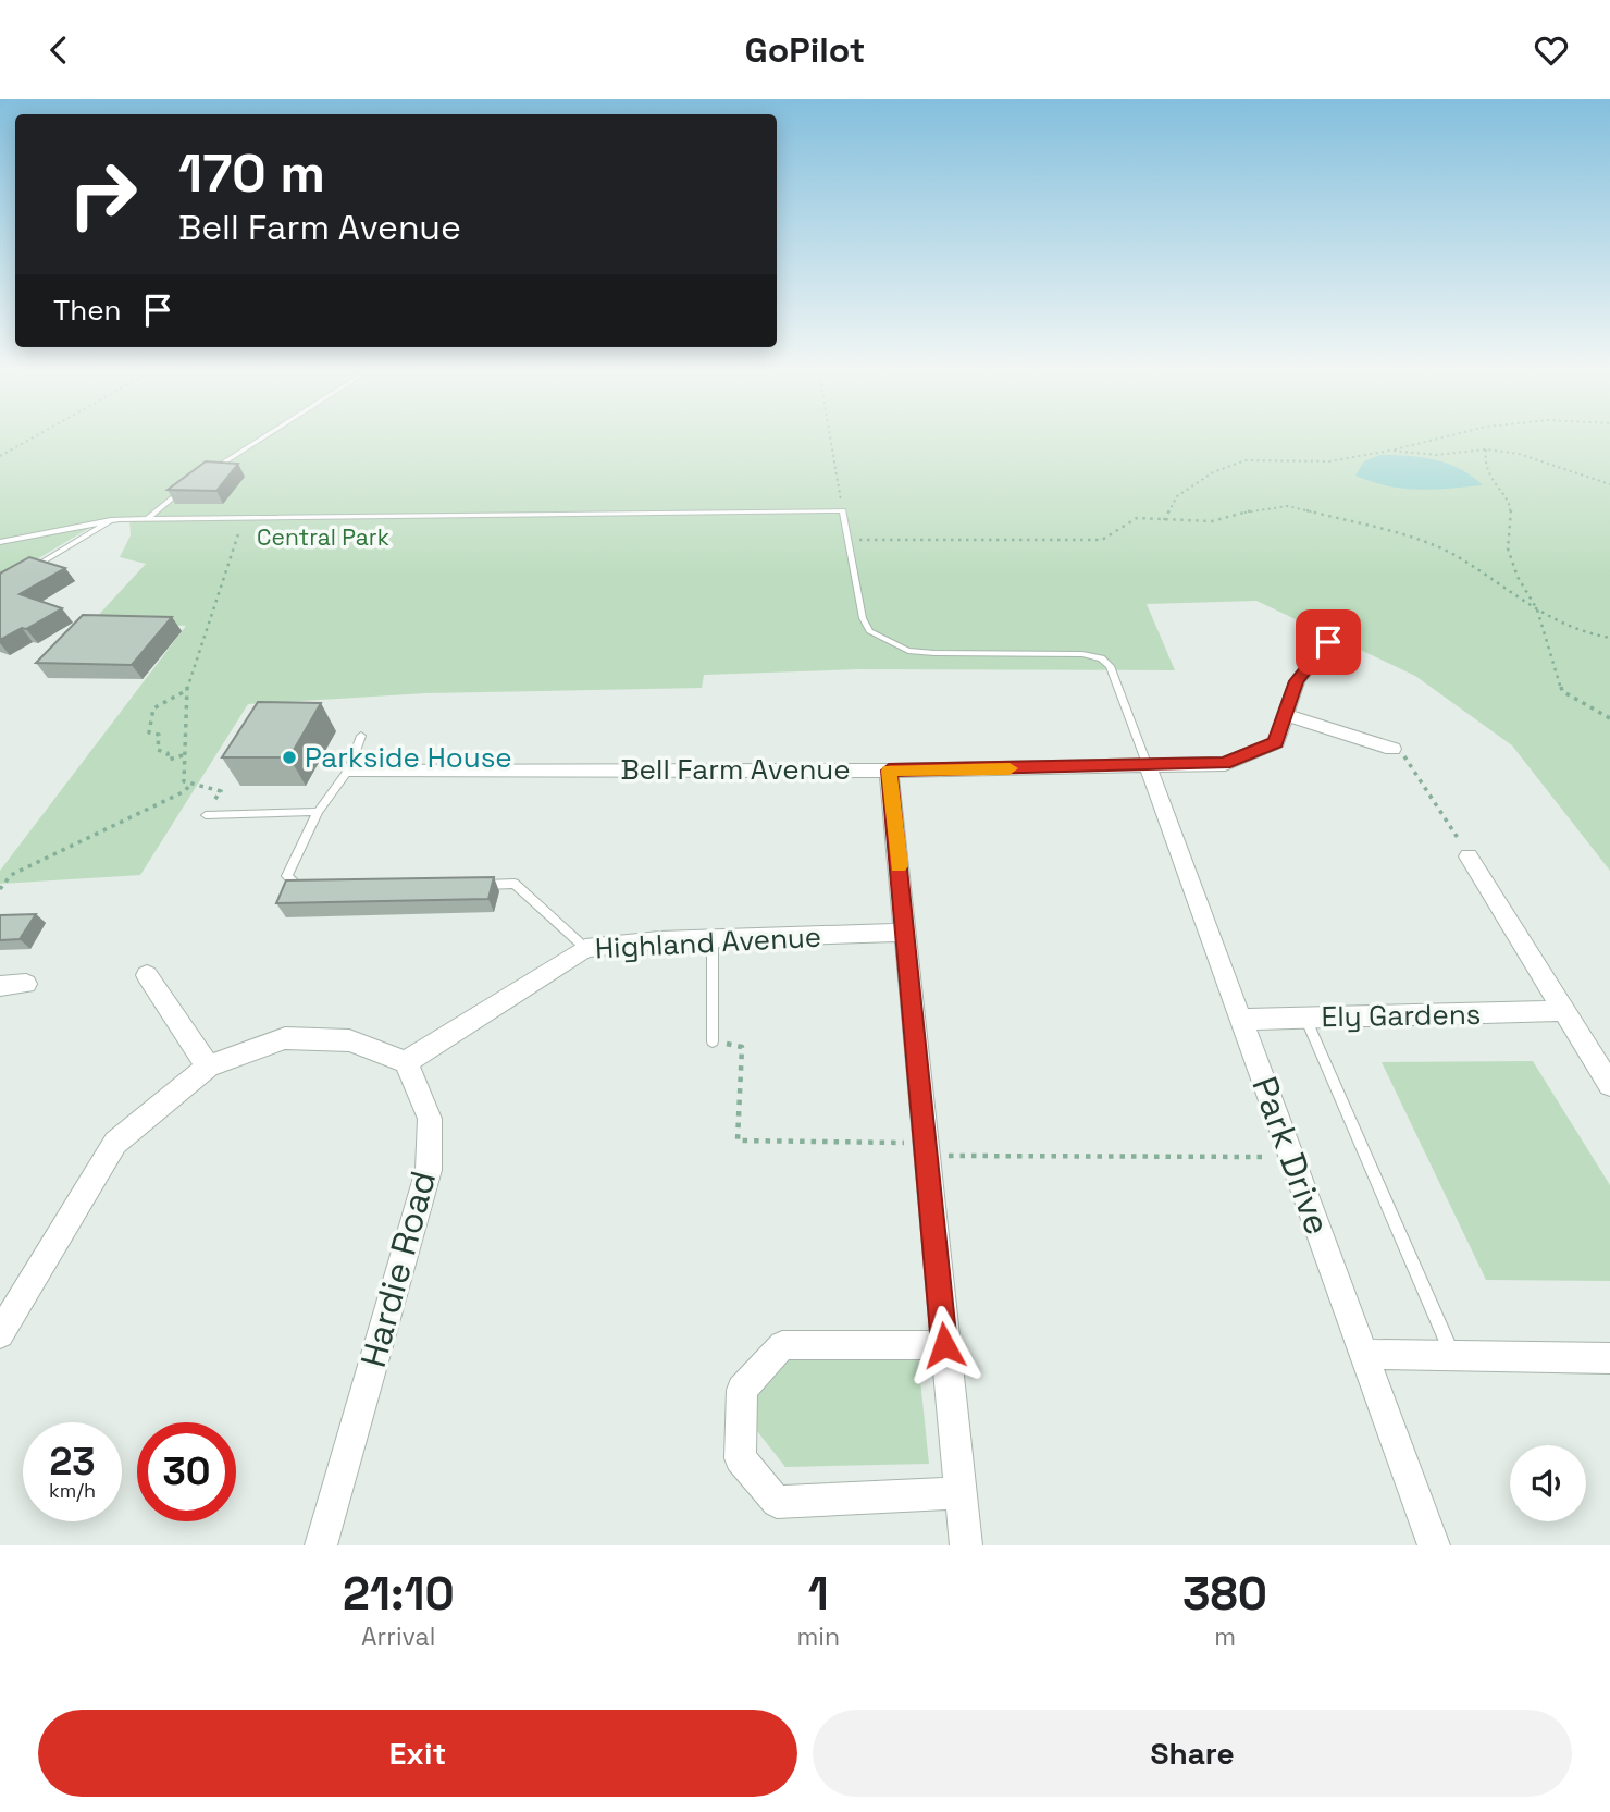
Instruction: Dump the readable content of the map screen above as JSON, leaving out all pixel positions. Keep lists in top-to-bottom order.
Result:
{
  "streets": {
    "street": [
      "Bell Farm Avenue",
      "Highland Avenue",
      "Ely Gardens",
      "Park Drive",
      "Hardie Road"
    ]
  },
  "crossings": [
    ["Bell Farm Avenue", "Park Drive"],
    ["Highland Avenue", "Hardie Road"],
    ["Ely Gardens", "Park Drive"]
  ],
  "parks": ["Central Park"],
  "places": ["Parkside House"],
  "page": {
    "header": "GoPilot",
    "turn": ["170 m", "Bell Farm Avenue"],
    "then": "Then",
    "speed": "23 km/h",
    "limit": "30",
    "eta": [
      "21:10",
      "Arrival",
      "1",
      "min",
      "380",
      "m"
    ],
    "buttons": ["Exit", "Share"]
  }
}
